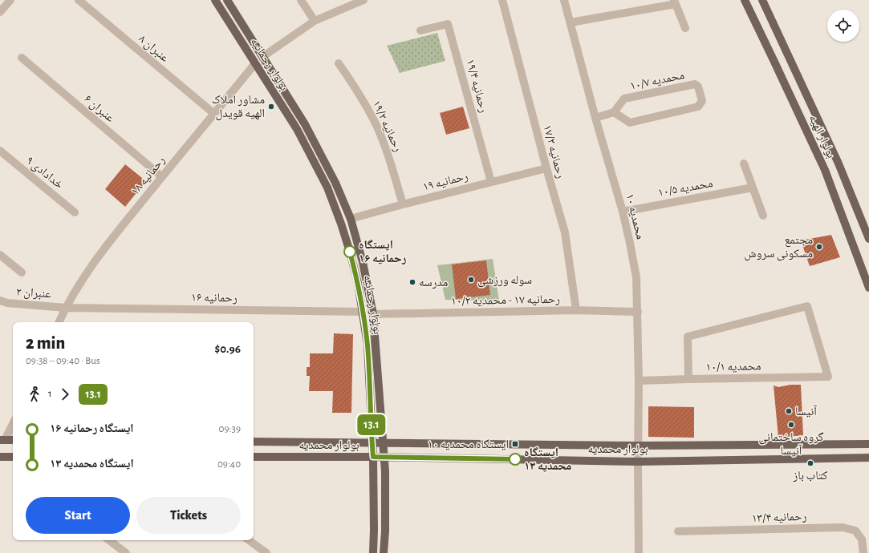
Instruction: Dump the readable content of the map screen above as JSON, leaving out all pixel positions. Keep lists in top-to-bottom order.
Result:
{
  "streets": {
    "main road": ["بولوار رحمانیه", "بولوار الهیه", "بولوار محمدیه"],
    "street": [
      "عنبران ۸",
      "محمدیه ۱۰/۷",
      "رحمانیه ۱۹/۴",
      "عنبران ۶",
      "رحمانیه ۱۹/۲",
      "رحمانیه ۱۷/۲",
      "خدادادی ۹",
      "رحمانیه ۱۸",
      "رحمانیه ۱۹",
      "محمدیه ۱۰/۵",
      "محمدیه ۱۰",
      "عنبران ۲",
      "رحمانیه ۱۶",
      "رحمانیه ۱۷ - محمدیه ۱۰/۲",
      "محمدیه ۱۰/۱",
      "رحمانیه ۱۳/۴"
    ]
  },
  "crossings": [
    ["عنبران ۸", "رحمانیه ۱۸"],
    ["بولوار رحمانیه", "رحمانیه ۱۸"],
    ["بولوار رحمانیه", "رحمانیه ۱۹"],
    ["بولوار رحمانیه", "رحمانیه ۱۶"],
    ["بولوار رحمانیه", "رحمانیه ۱۷ - محمدیه ۱۰/۲"],
    ["بولوار رحمانیه", "بولوار محمدیه"],
    ["رحمانیه ۱۹/۴", "رحمانیه ۱۹"],
    ["عنبران ۶", "رحمانیه ۱۸"],
    ["رحمانیه ۱۹/۲", "رحمانیه ۱۹"],
    ["رحمانیه ۱۷/۲", "رحمانیه ۱۹"],
    ["رحمانیه ۱۷/۲", "رحمانیه ۱۷ - محمدیه ۱۰/۲"],
    ["رحمانیه ۱۸", "عنبران ۲"],
    ["رحمانیه ۱۸", "رحمانیه ۱۶"],
    ["محمدیه ۱۰/۵", "محمدیه ۱۰"],
    ["محمدیه ۱۰", "رحمانیه ۱۷ - محمدیه ۱۰/۲"],
    ["محمدیه ۱۰", "محمدیه ۱۰/۱"],
    ["محمدیه ۱۰", "بولوار محمدیه"],
    ["عنبران ۲", "رحمانیه ۱۶"]
  ],
  "places": {
    "other": [
      "مشاور املاک الهیه قویدل",
      "مجتمع مسکونی سروش",
      "ایستگاه رحمانیه ۱۶",
      "سوله ورزشی",
      "مدرسه",
      "آنیسا",
      "گروه ساختمانی آنیسا",
      "ایستگاه محمدیه ۱۳",
      "کتاب باز"
    ],
    "transit": ["ایستگاه محمدیه ۱۰"]
  },
  "lines": ["bus line 13.1"],
  "page": {
    "on_map": "13.1",
    "heading": ["2 min", "09:38 – 09:40 · Bus", "$0.96"],
    "legs": ["1", "13.1"],
    "list": [
      {
        "name": "ایستگاه رحمانیه ۱۶",
        "value": "09:39"
      },
      {
        "name": "ایستگاه محمدیه ۱۳",
        "value": "09:40"
      }
    ],
    "buttons": ["Start", "Tickets"]
  }
}
